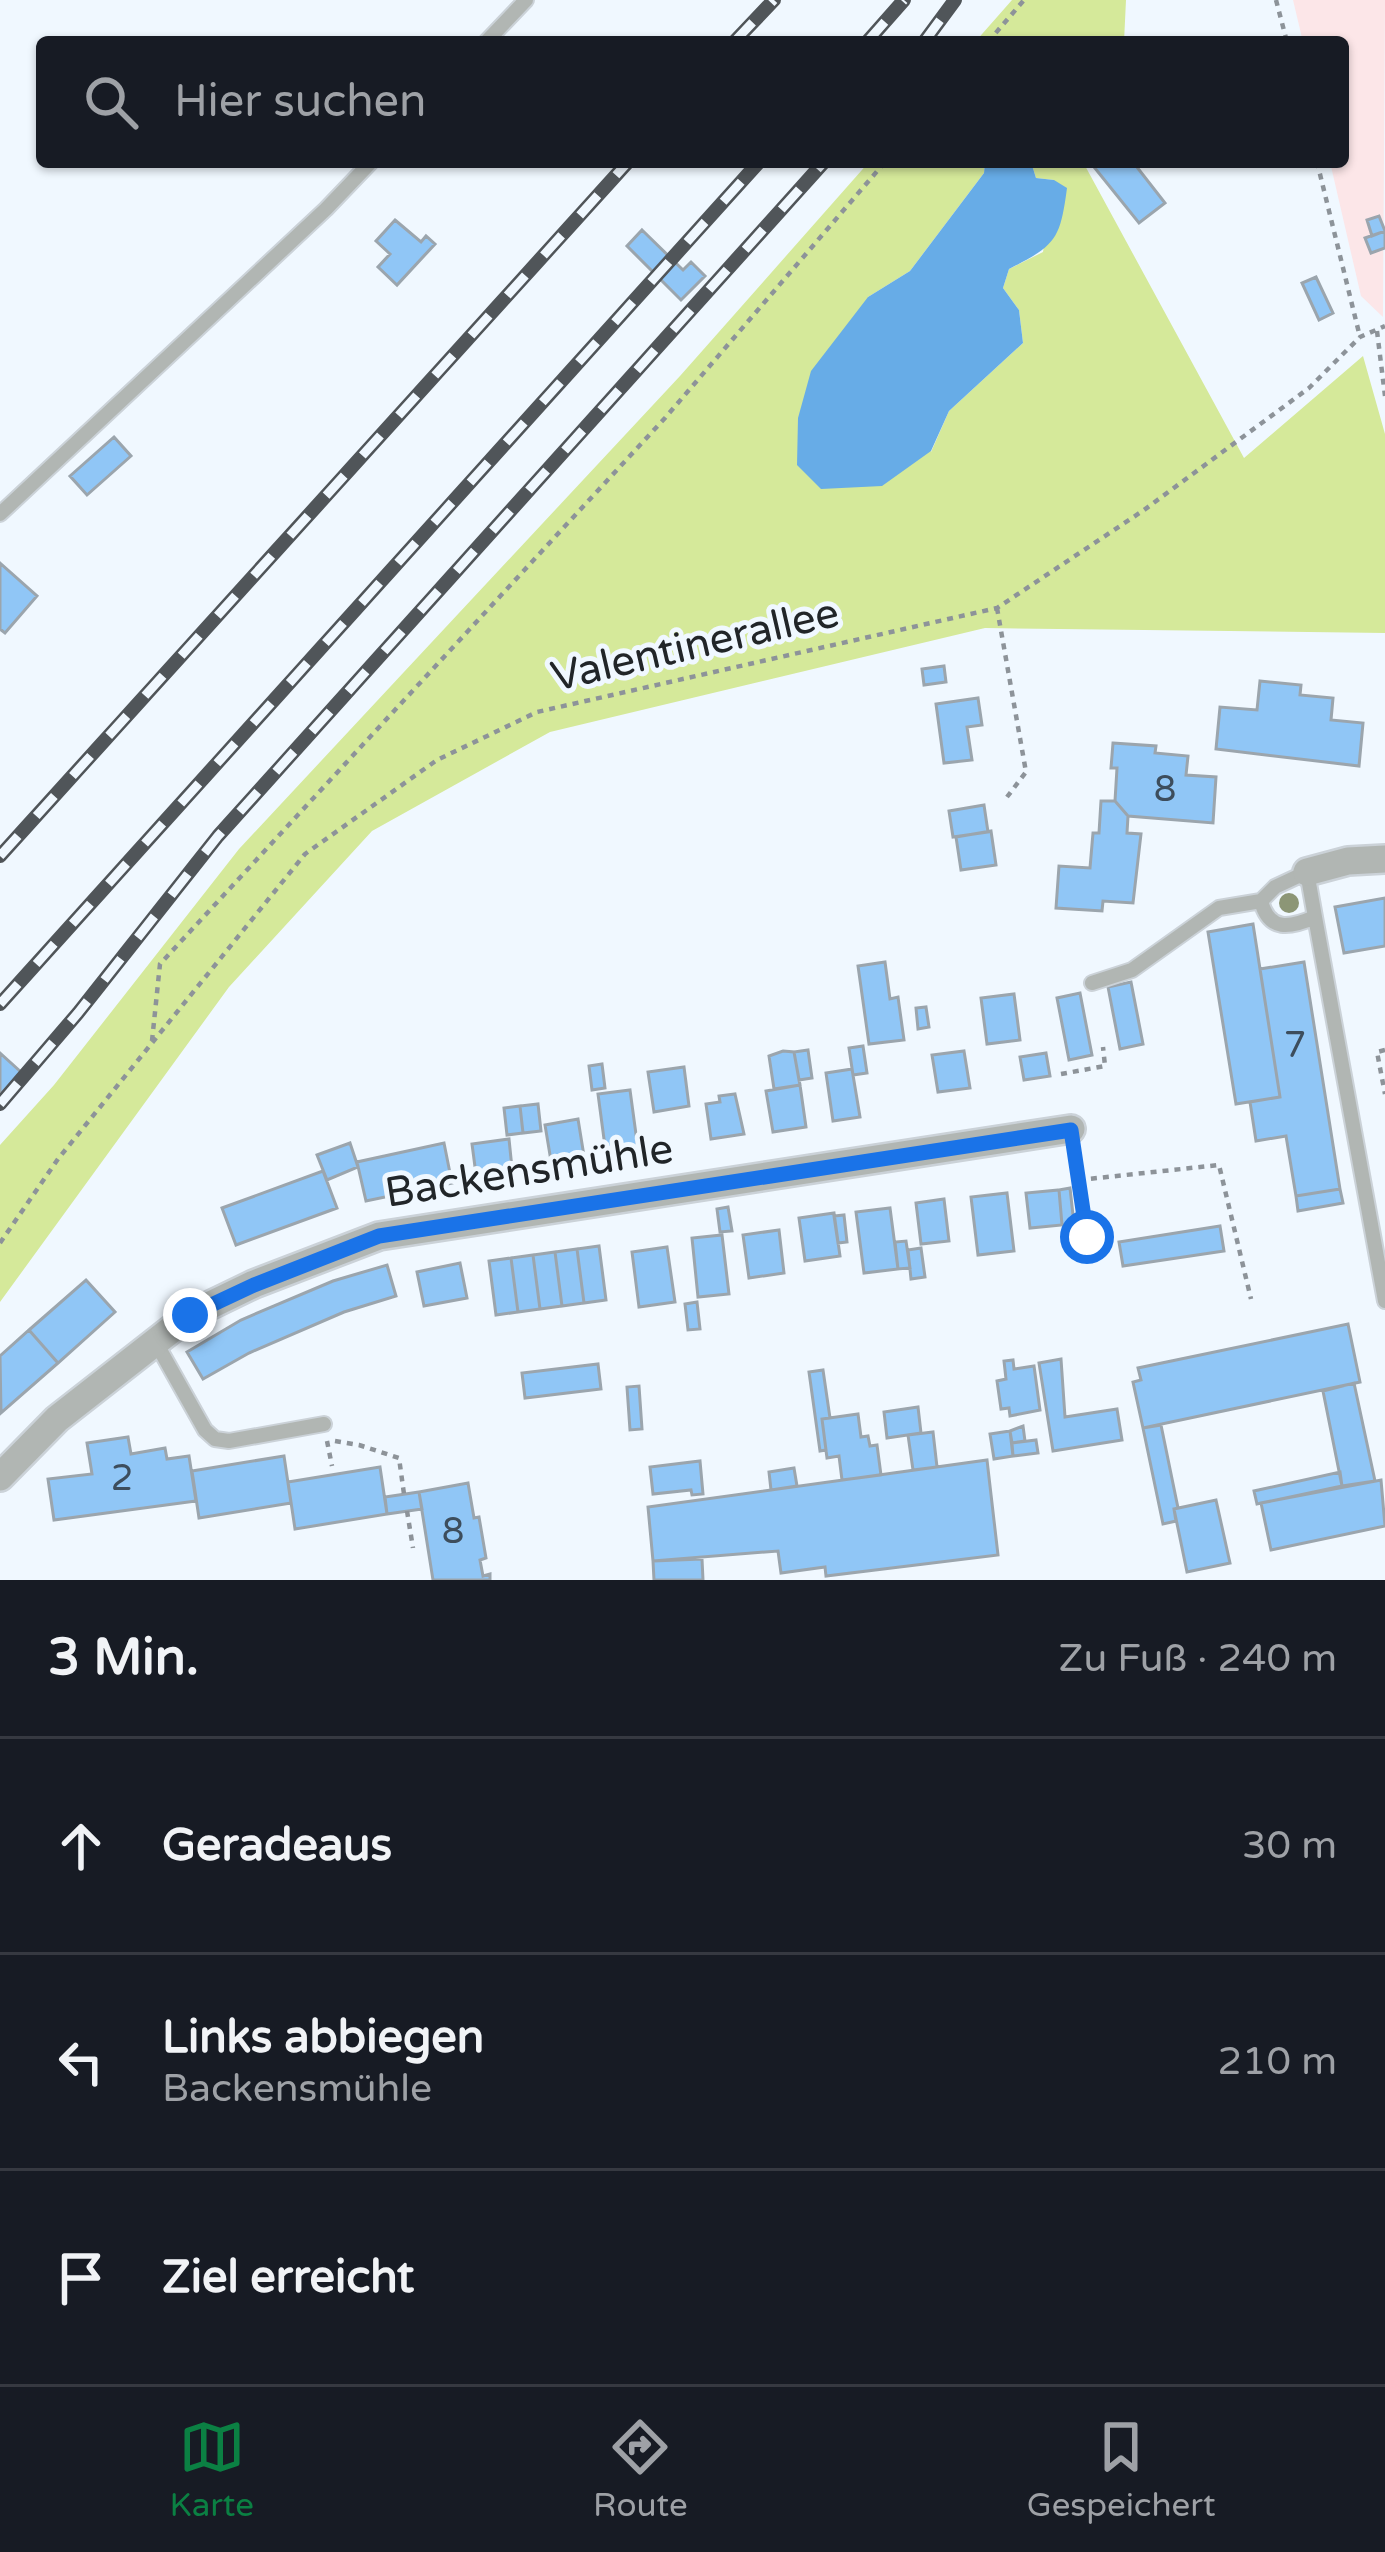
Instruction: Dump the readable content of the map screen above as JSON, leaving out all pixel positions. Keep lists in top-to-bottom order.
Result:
{
  "streets": {
    "street": ["Backensmühle"],
    "path": ["Valentinerallee"]
  },
  "house_numbers": [
    "8",
    "7",
    "2",
    "8"
  ],
  "page": {
    "search": "Hier suchen",
    "heading": ["3 Min.", "Zu Fuß · 240 m"],
    "list": [
      ["Geradeaus", "30 m"],
      ["Links abbiegen", "Backensmühle", "210 m"],
      "Ziel erreicht"
    ],
    "nav": ["Karte", "Route", "Gespeichert"]
  }
}
